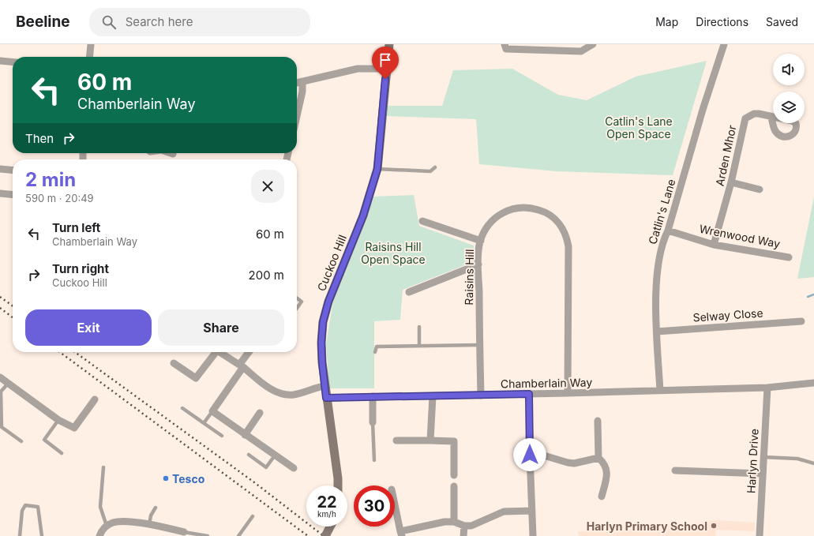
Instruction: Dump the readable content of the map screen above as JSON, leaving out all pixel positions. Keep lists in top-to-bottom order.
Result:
{
  "streets": {
    "main road": ["Cuckoo Hill"],
    "street": [
      "Arden Mhor",
      "Catlin's Lane",
      "Wrenwood Way",
      "Raisins Hill",
      "Selway Close",
      "Chamberlain Way",
      "Harlyn Drive"
    ]
  },
  "crossings": [
    ["Arden Mhor", "Wrenwood Way"],
    ["Catlin's Lane", "Wrenwood Way"],
    ["Catlin's Lane", "Selway Close"],
    ["Catlin's Lane", "Chamberlain Way"],
    ["Cuckoo Hill", "Chamberlain Way"],
    ["Raisins Hill", "Chamberlain Way"],
    ["Chamberlain Way", "Harlyn Drive"]
  ],
  "parks": ["Catlin's Lane Open Space", "Raisins Hill Open Space"],
  "places": ["Tesco", "Harlyn Primary School"],
  "page": {
    "header": "Beeline",
    "search": "Search here",
    "nav": ["Map", "Directions", "Saved"],
    "turn": ["60 m", "Chamberlain Way"],
    "then": "Then",
    "heading": ["2 min", "590 m · 20:49"],
    "list": [
      {
        "name": "Turn left",
        "note": "Chamberlain Way",
        "value": "60 m"
      },
      {
        "name": "Turn right",
        "note": "Cuckoo Hill",
        "value": "200 m"
      }
    ],
    "buttons": ["Exit", "Share"],
    "speed": "22 km/h",
    "limit": "30"
  }
}
